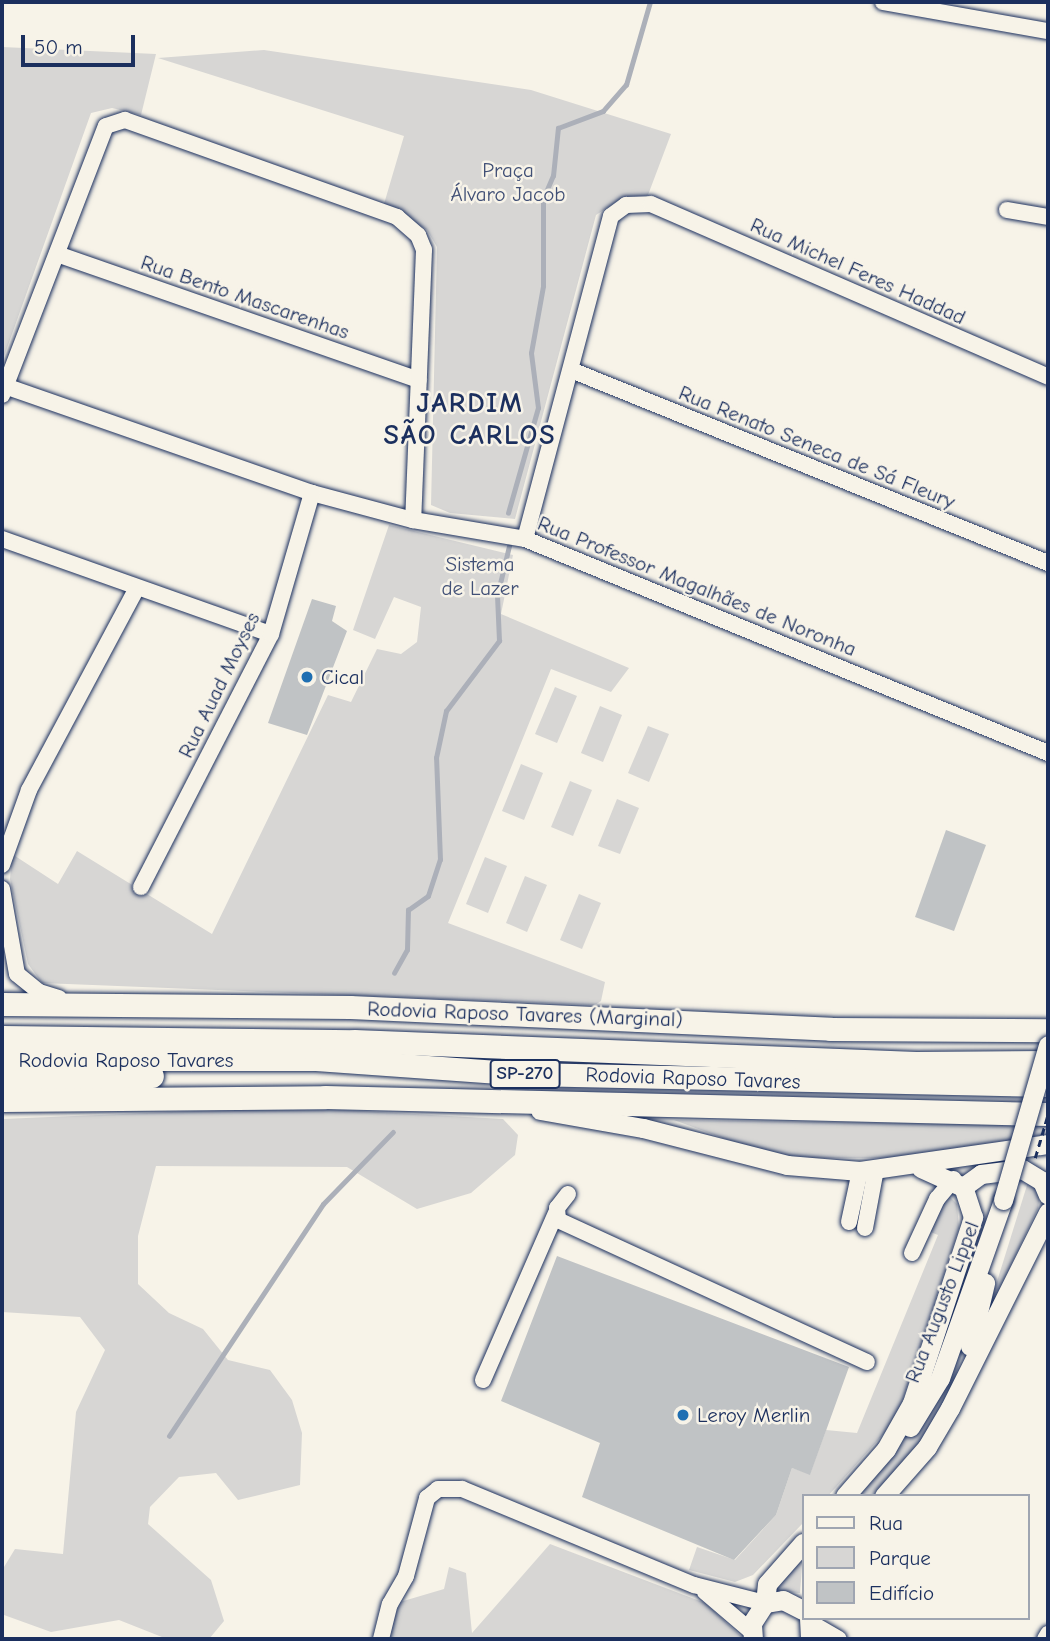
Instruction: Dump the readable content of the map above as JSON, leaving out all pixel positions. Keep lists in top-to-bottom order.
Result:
{
  "streets": {
    "highway": ["Rodovia Raposo Tavares (Marginal)", "Rodovia Raposo Tavares", "SP-270"],
    "main road": ["Rua Augusto Lippel"],
    "street": [
      "Rua Michel Feres Haddad",
      "Rua Bento Mascarenhas",
      "Rua Renato Seneca de Sá Fleury",
      "Rua Professor Magalhães de Noronha",
      "Rua Auad Moyses"
    ]
  },
  "crossings": [
    ["Rua Michel Feres Haddad", "Rua Renato Seneca de Sá Fleury"],
    ["Rua Professor Magalhães de Noronha", "Rua Auad Moyses"]
  ],
  "districts": ["JARDIM SÃO CARLOS"],
  "parks": ["Praça Álvaro Jacob", "Sistema de Lazer"],
  "places": ["Cical", "Leroy Merlin"],
  "legend": ["Rua", "Parque", "Edifício"],
  "scale_bar": "50 m"
}
